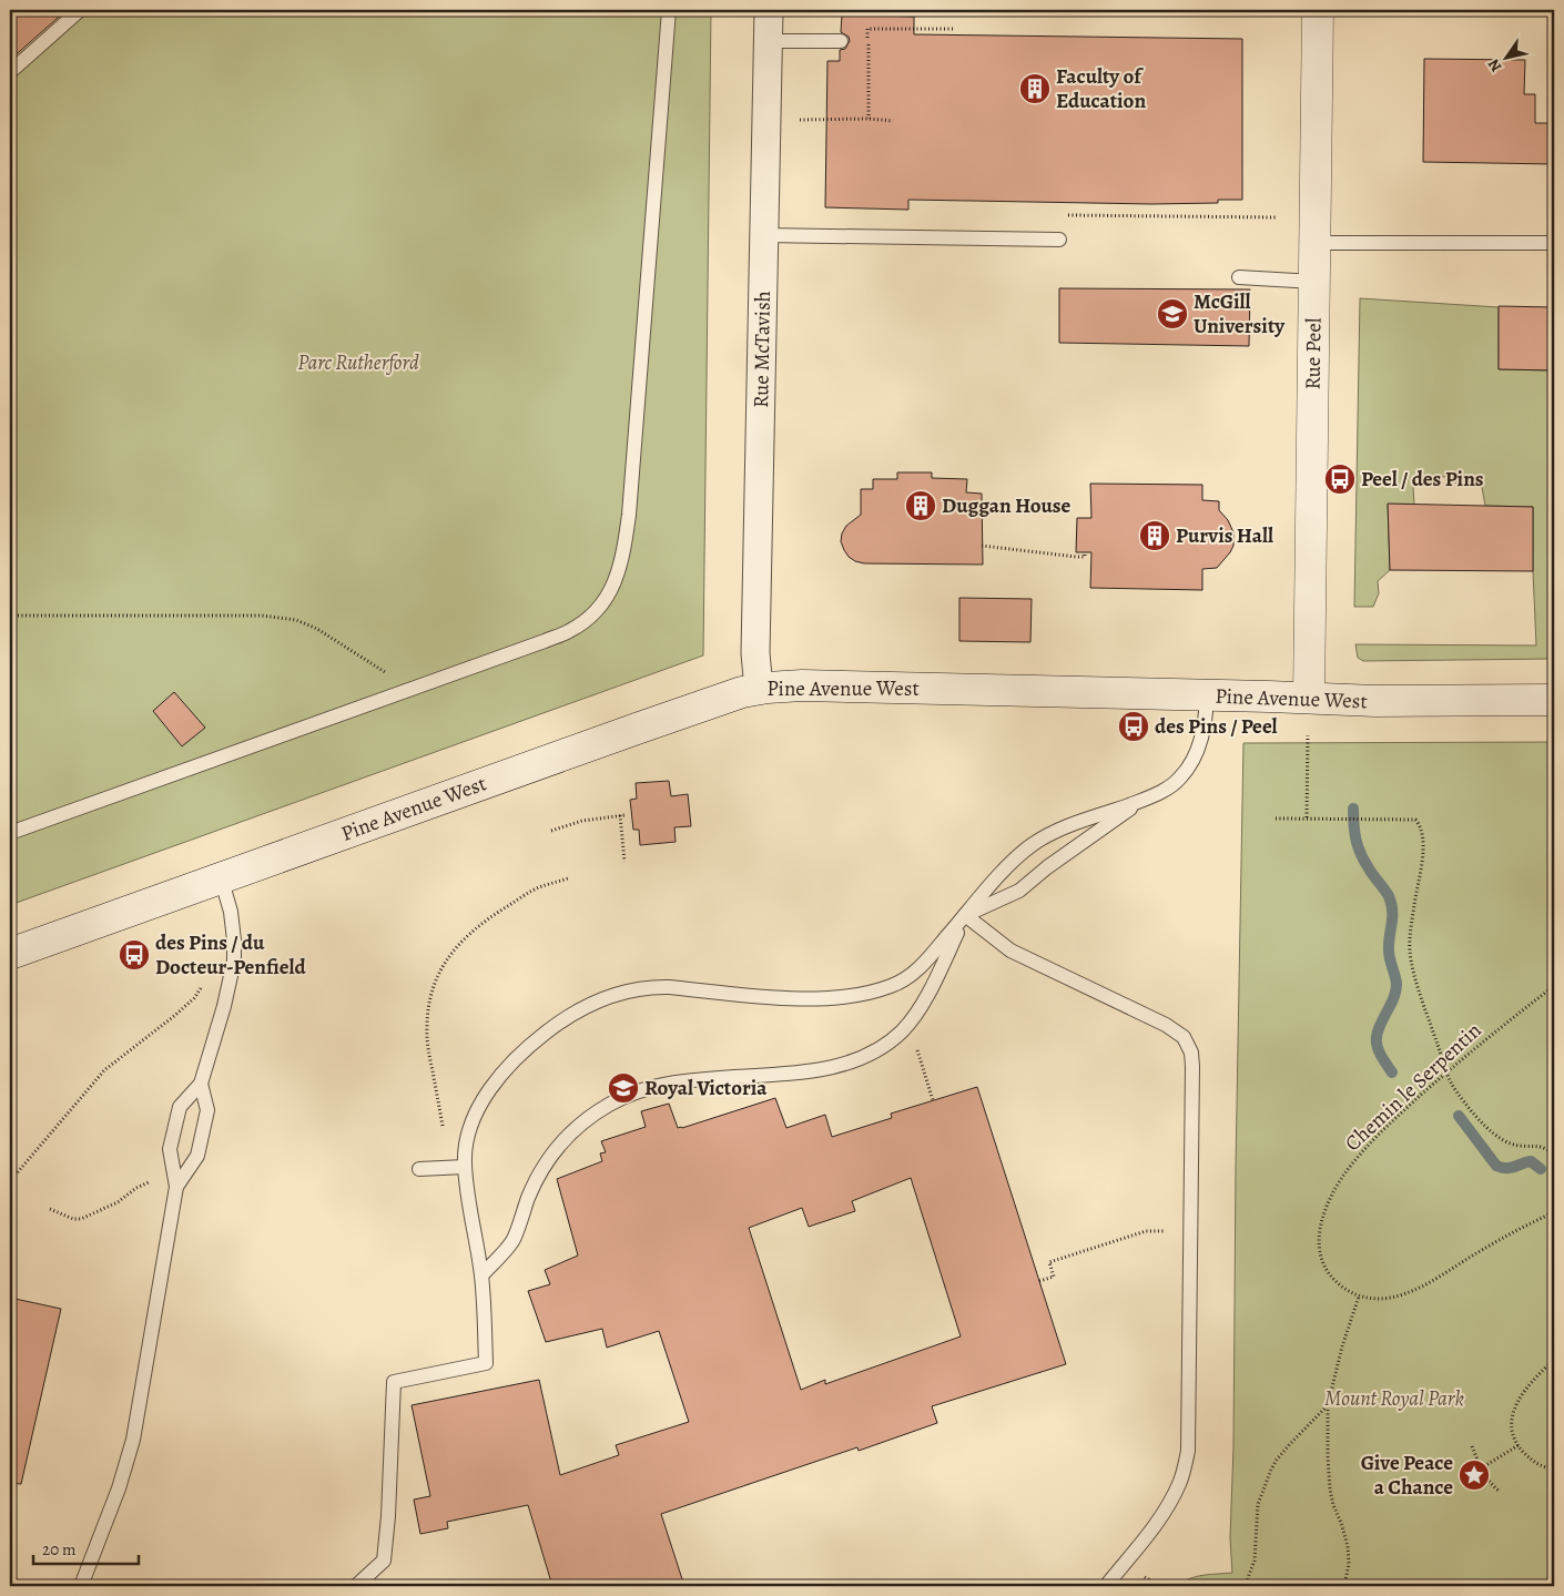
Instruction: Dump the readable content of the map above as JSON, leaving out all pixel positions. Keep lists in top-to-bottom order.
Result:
{
  "streets": {
    "main road": ["Rue Peel", "Pine Avenue West"],
    "street": ["Rue McTavish"],
    "path": ["Chemin le Serpentin"]
  },
  "crossings": [
    ["Rue McTavish", "Pine Avenue West"],
    ["Rue Peel", "Pine Avenue West"]
  ],
  "parks": ["Parc Rutherford", "Mount Royal Park"],
  "places": {
    "building": ["Faculty of Education", "Duggan House", "Purvis Hall"],
    "school or university": ["McGill University", "Royal Victoria"],
    "bus stop": ["Peel / des Pins", "des Pins / Peel", "des Pins / du Docteur-Penfield"],
    "place": ["Give Peace a Chance"]
  },
  "scale_bar": "20 m",
  "north": "bottom left"
}
